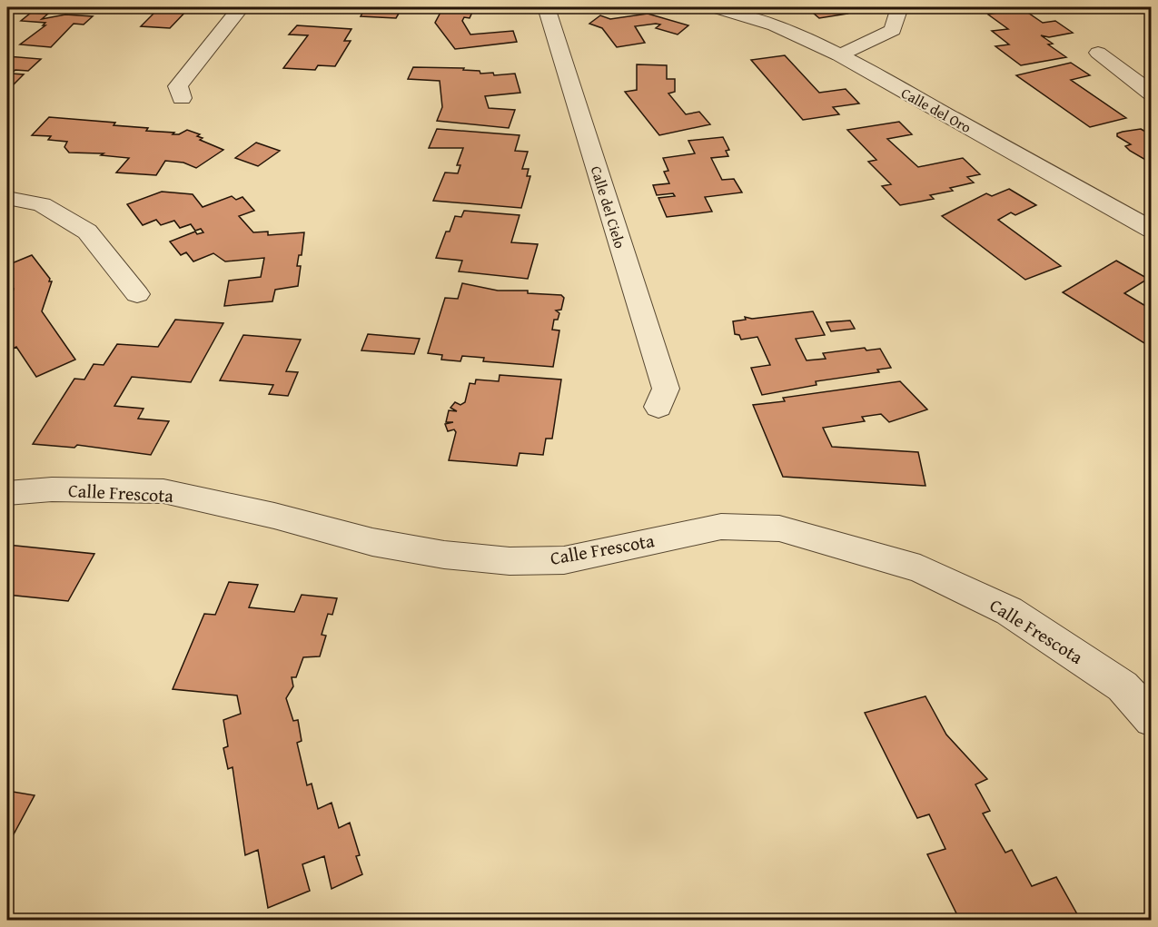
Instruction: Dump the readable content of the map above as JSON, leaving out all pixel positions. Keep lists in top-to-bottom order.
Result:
{
  "streets": {
    "street": ["Calle del Oro", "Calle del Cielo", "Calle Frescota"]
  }
}
